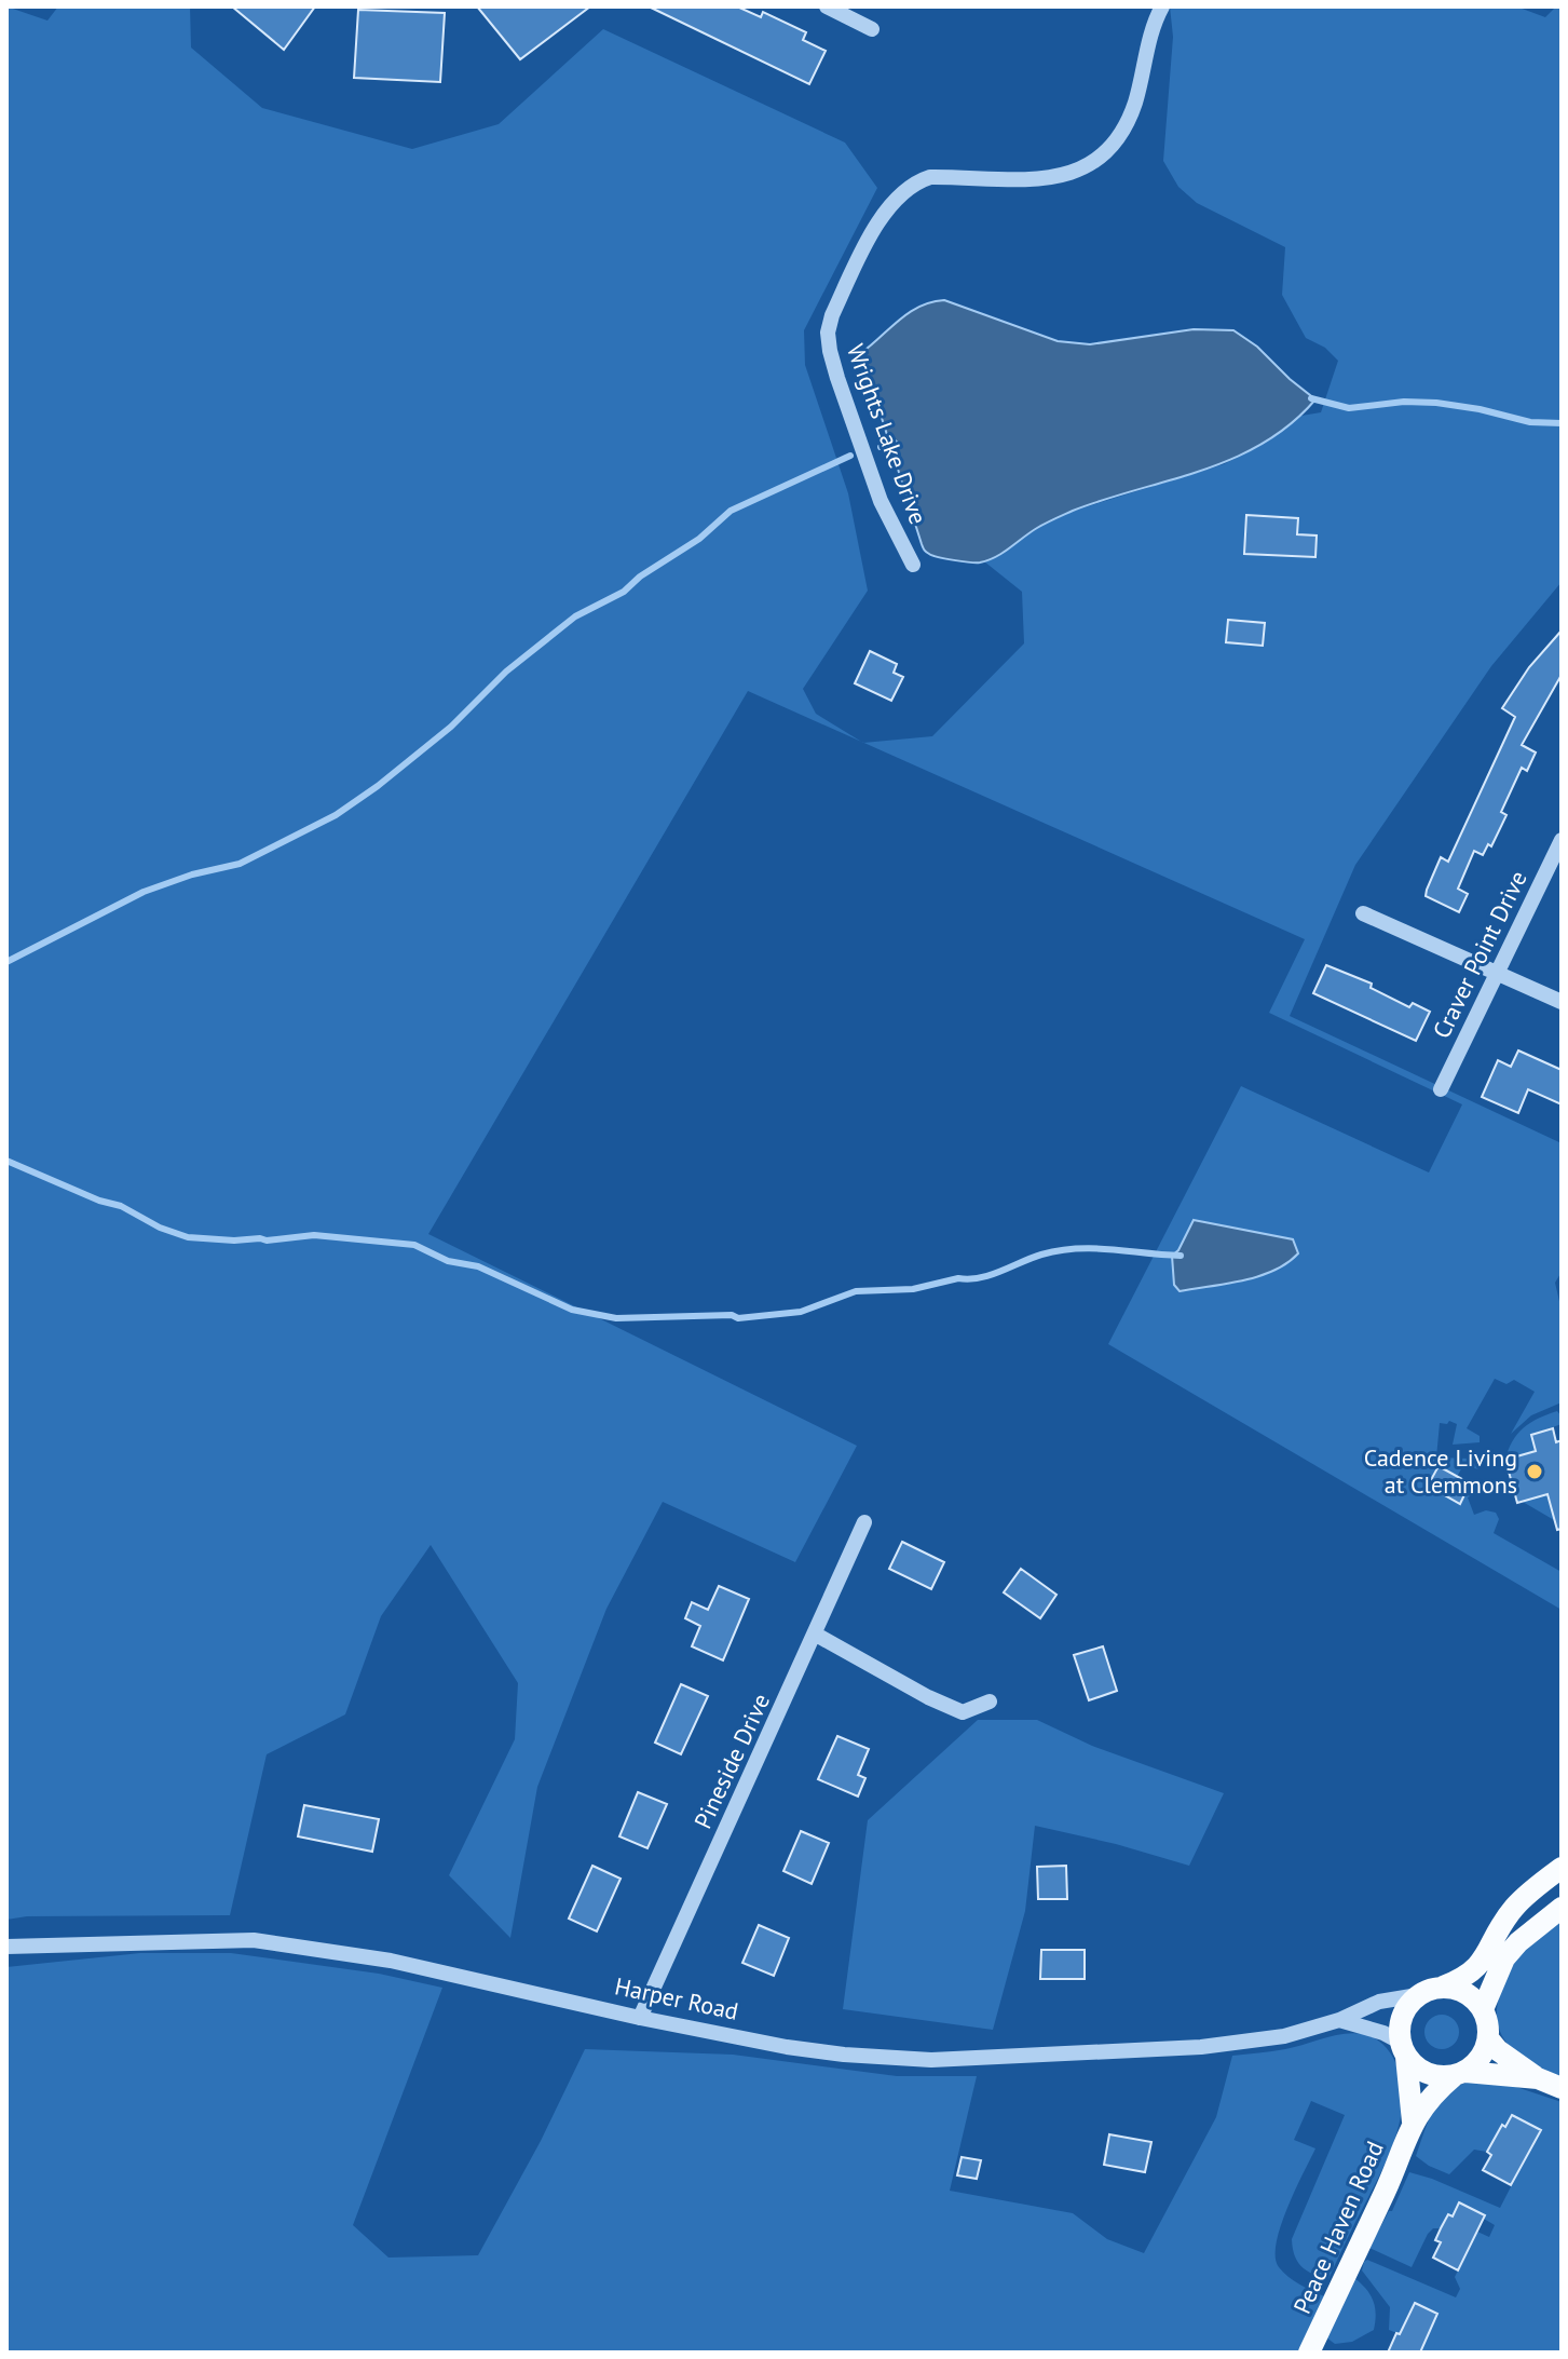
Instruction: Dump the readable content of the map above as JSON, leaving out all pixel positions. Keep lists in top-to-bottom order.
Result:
{
  "streets": {
    "main road": ["Peace Haven Road"],
    "street": [
      "Wrights Lake Drive",
      "Craver Point Drive",
      "Pineside Drive",
      "Harper Road"
    ]
  },
  "crossings": [
    ["Pineside Drive", "Harper Road"],
    ["Harper Road", "Peace Haven Road"]
  ],
  "places": ["Cadence Living at Clemmons"]
}
